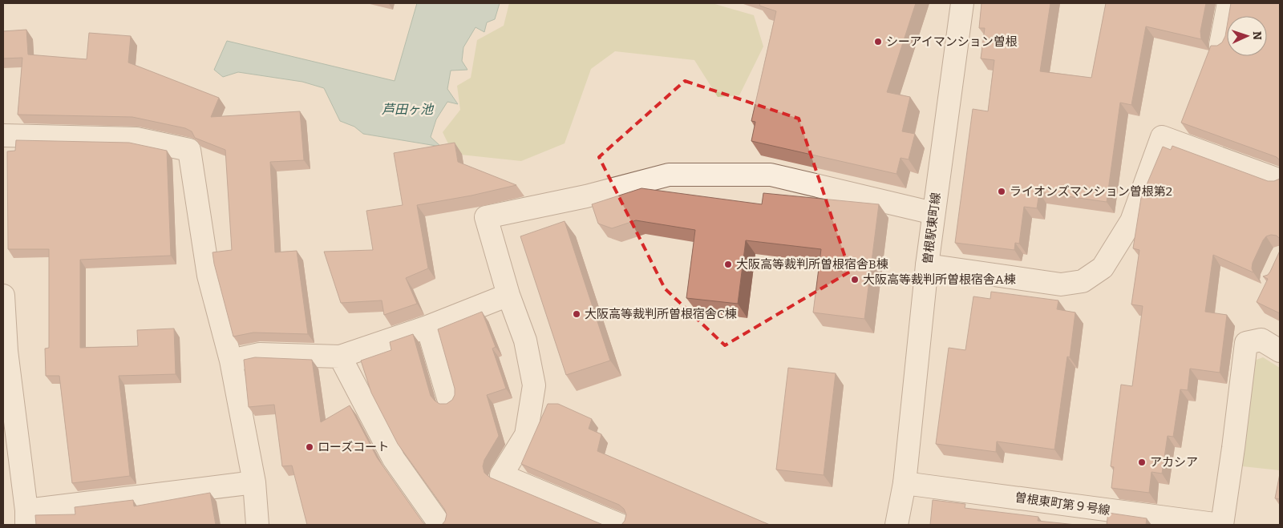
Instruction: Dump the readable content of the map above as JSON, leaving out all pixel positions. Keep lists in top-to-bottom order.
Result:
{
  "streets": {
    "street": ["曽根駅東町線", "曽根東町第９号線"]
  },
  "crossings": [
    ["曽根駅東町線", "曽根東町第９号線"]
  ],
  "water": ["芦田ヶ池"],
  "places": [
    "シーアイマンション曽根",
    "ライオンズマンション曽根第2",
    "大阪高等裁判所曽根宿舎B棟",
    "大阪高等裁判所曽根宿舎A棟",
    "大阪高等裁判所曽根宿舎C棟",
    "ローズコート",
    "アカシア"
  ],
  "north": "right"
}
